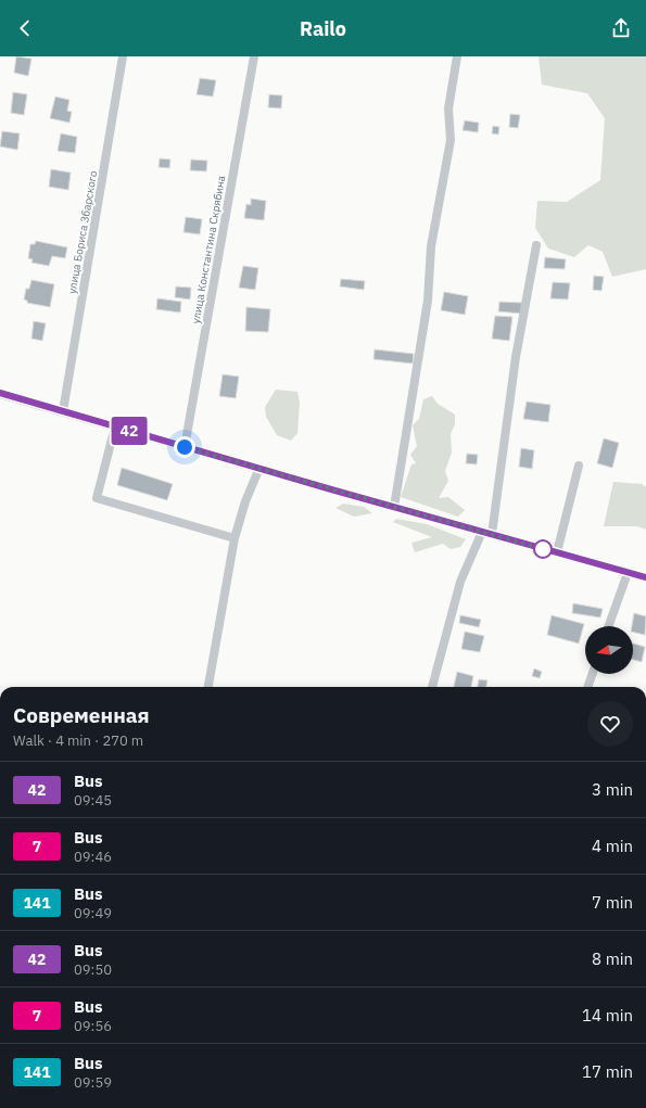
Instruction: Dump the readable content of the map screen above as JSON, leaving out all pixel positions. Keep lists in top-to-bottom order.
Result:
{
  "streets": {
    "street": ["улица Бориса Збарского", "улица Константина Скрябина"]
  },
  "lines": ["bus line 42"],
  "north": "left",
  "page": {
    "header": "Railo",
    "on_map": "42",
    "heading": ["Современная", "Walk · 4 min · 270 m"],
    "list": [
      {
        "mark": "42",
        "name": "Bus",
        "note": "09:45",
        "value": "3 min"
      },
      {
        "mark": "7",
        "name": "Bus",
        "note": "09:46",
        "value": "4 min"
      },
      {
        "mark": "141",
        "name": "Bus",
        "note": "09:49",
        "value": "7 min"
      },
      {
        "mark": "42",
        "name": "Bus",
        "note": "09:50",
        "value": "8 min"
      },
      {
        "mark": "7",
        "name": "Bus",
        "note": "09:56",
        "value": "14 min"
      },
      {
        "mark": "141",
        "name": "Bus",
        "note": "09:59",
        "value": "17 min"
      }
    ]
  }
}
